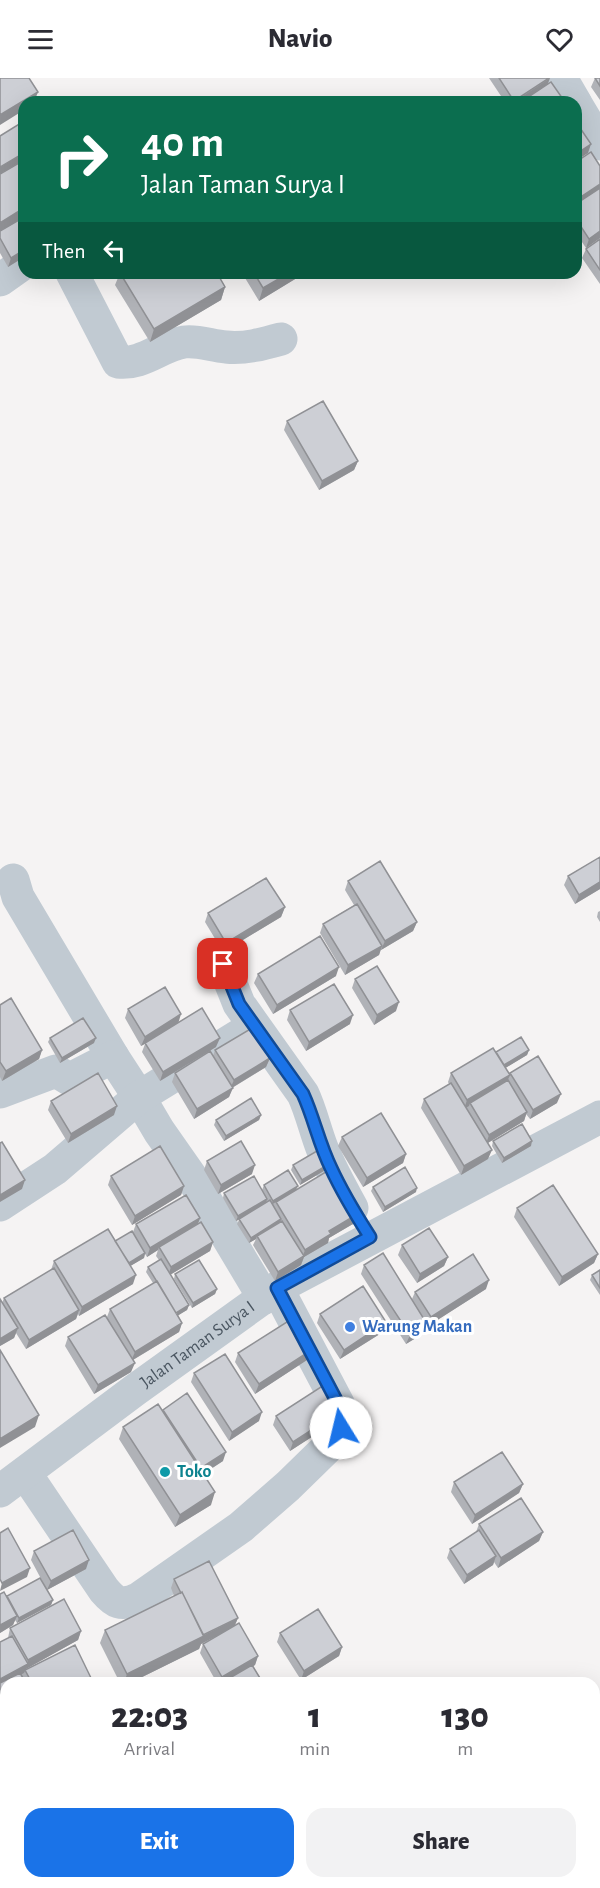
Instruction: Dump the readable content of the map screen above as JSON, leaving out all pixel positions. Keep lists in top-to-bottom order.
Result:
{
  "streets": {
    "street": ["Jalan Taman Surya I"]
  },
  "places": ["Warung Makan", "Toko"],
  "page": {
    "header": "Navio",
    "turn": ["40 m", "Jalan Taman Surya I"],
    "then": "Then",
    "eta": [
      "22:03",
      "Arrival",
      "1",
      "min",
      "130",
      "m"
    ],
    "buttons": ["Exit", "Share"]
  }
}
